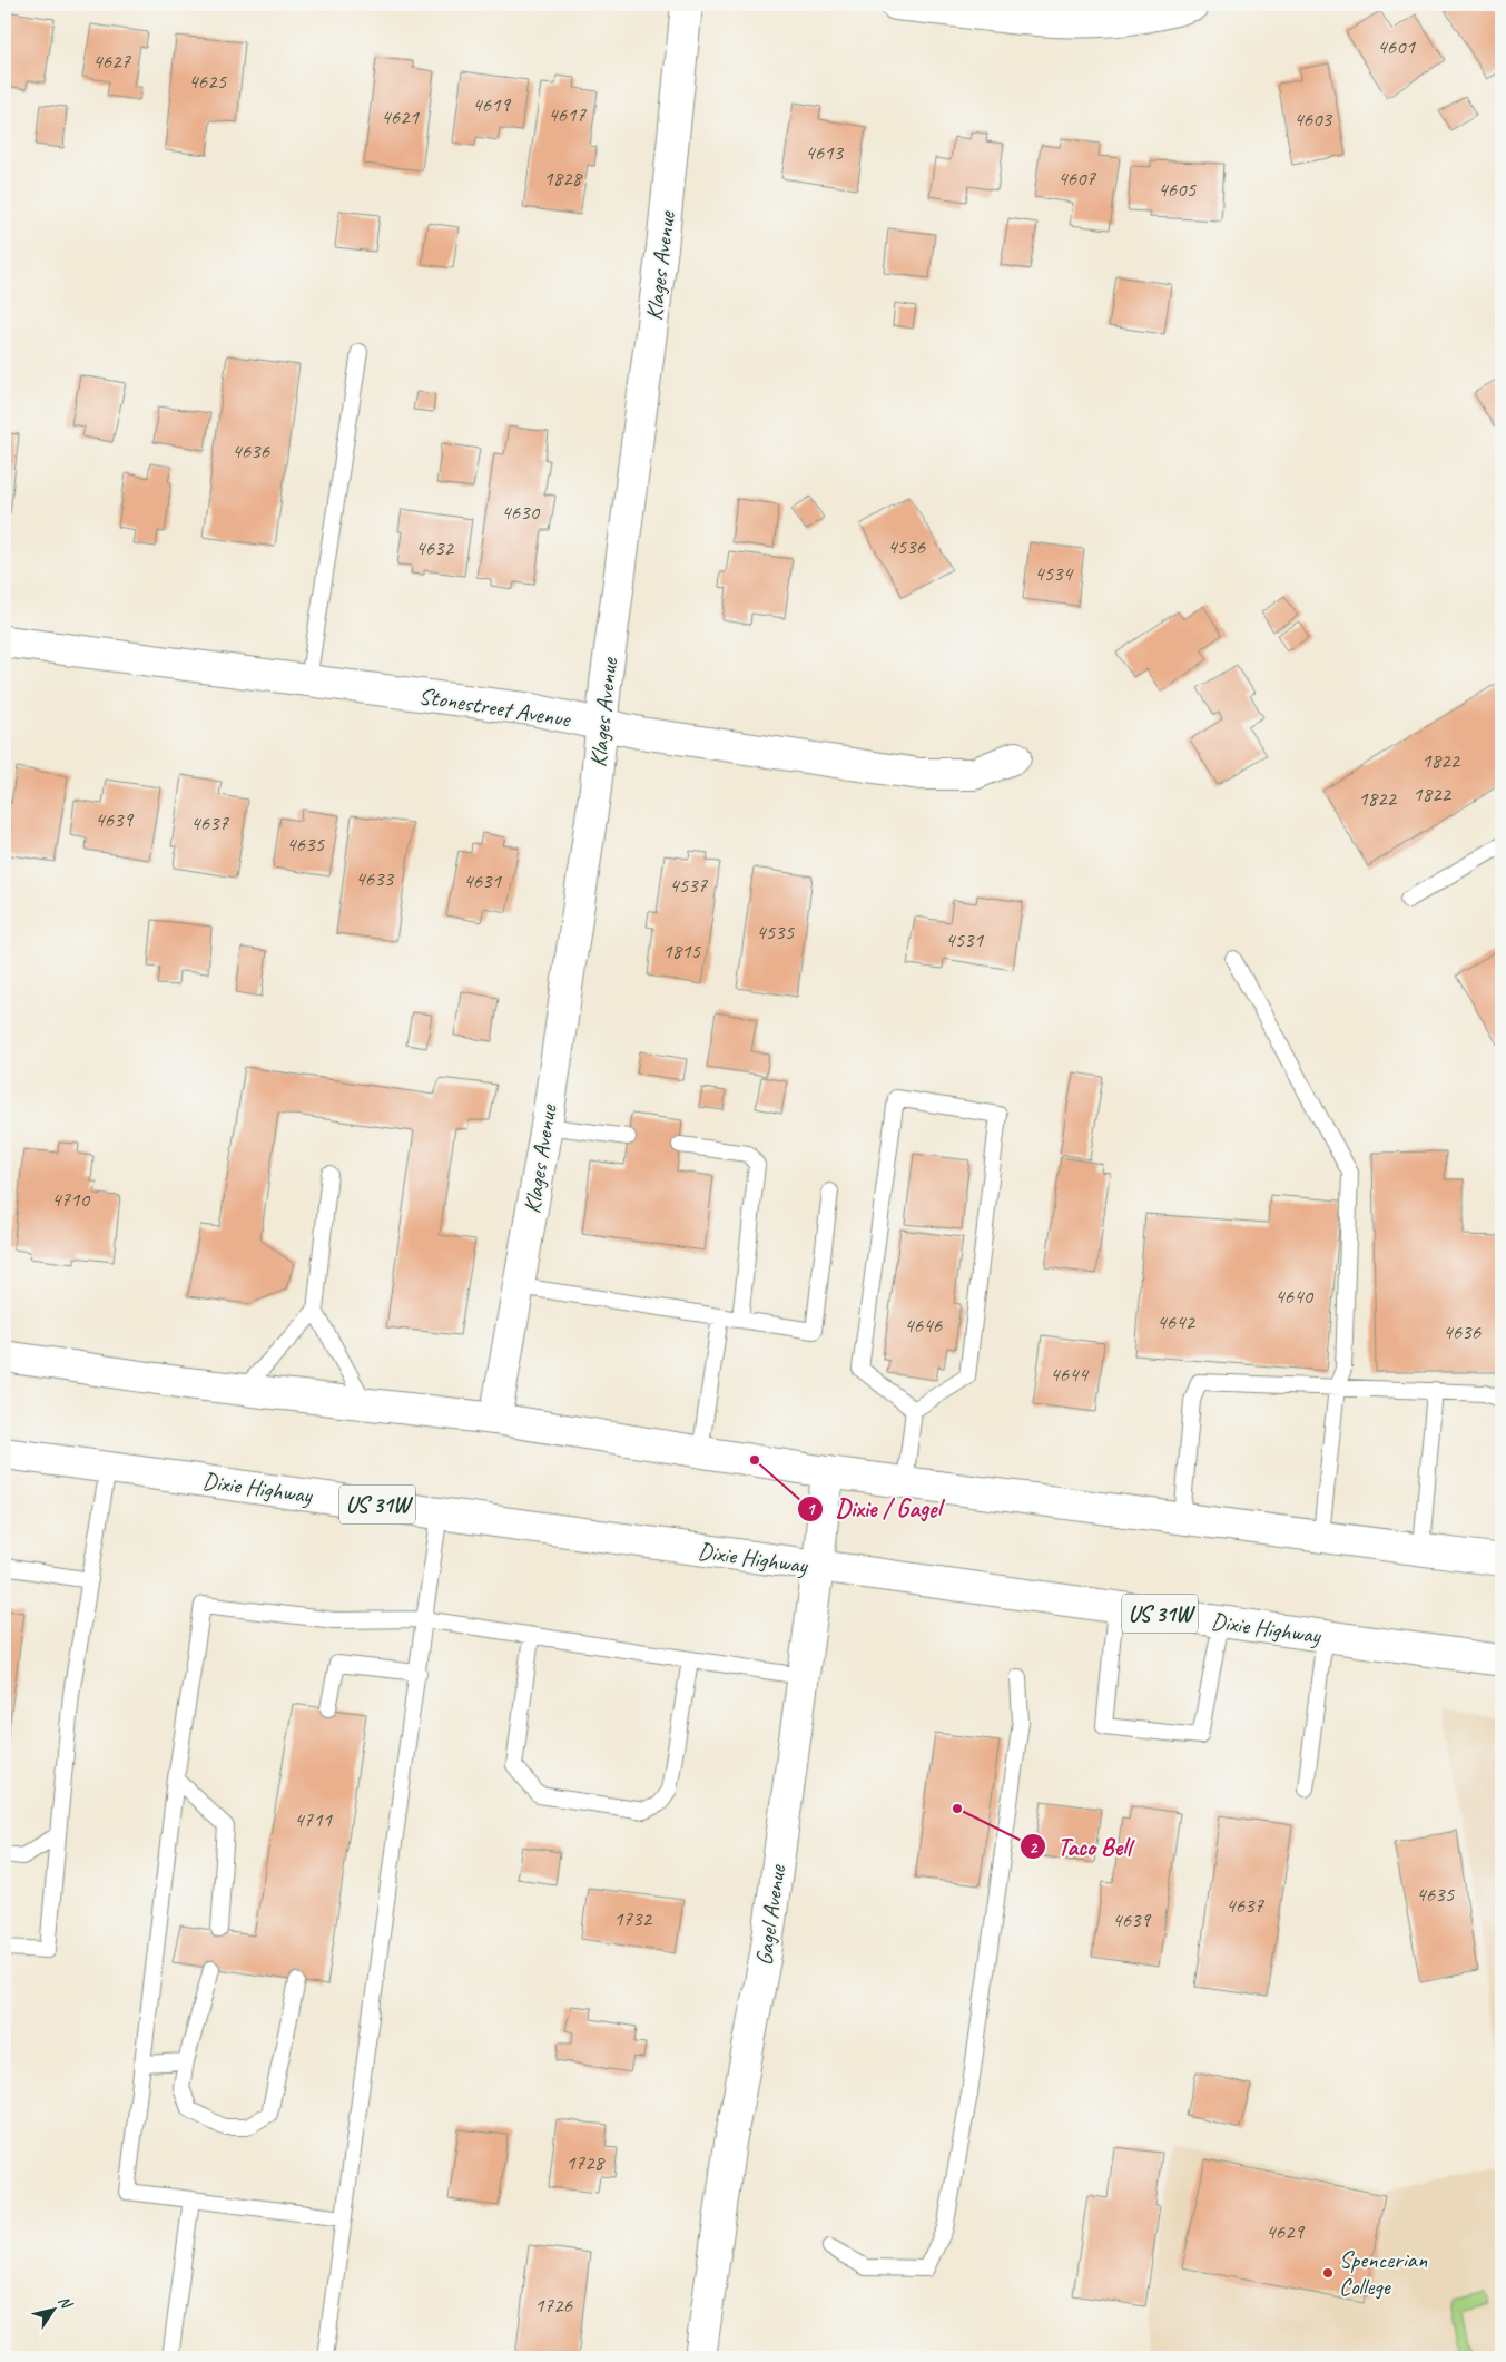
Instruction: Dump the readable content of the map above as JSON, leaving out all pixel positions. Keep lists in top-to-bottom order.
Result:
{
  "streets": {
    "street": [
      "Klages Avenue",
      "Stonestreet Avenue",
      "Dixie Highway",
      "US 31W",
      "Gagel Avenue"
    ]
  },
  "crossings": [
    ["Klages Avenue", "Stonestreet Avenue"],
    ["Dixie Highway", "Gagel Avenue"]
  ],
  "places": ["Dixie / Gagel", "Taco Bell", "Spencerian College"],
  "house_numbers": [
    "4601",
    "4627",
    "4625",
    "4619",
    "4617",
    "4621",
    "4603",
    "4613",
    "1828",
    "4607",
    "4605",
    "4636",
    "4630",
    "4536",
    "4632",
    "4534",
    "1822",
    "1822",
    "1822",
    "4639",
    "4637",
    "4635",
    "4633",
    "4631",
    "4537",
    "4535",
    "4531",
    "1815",
    "4710",
    "4640",
    "4642",
    "4646",
    "4636",
    "4644",
    "4711",
    "4635",
    "4637",
    "1732",
    "4639",
    "1728",
    "4629",
    "1726"
  ],
  "north": "top right"
}
